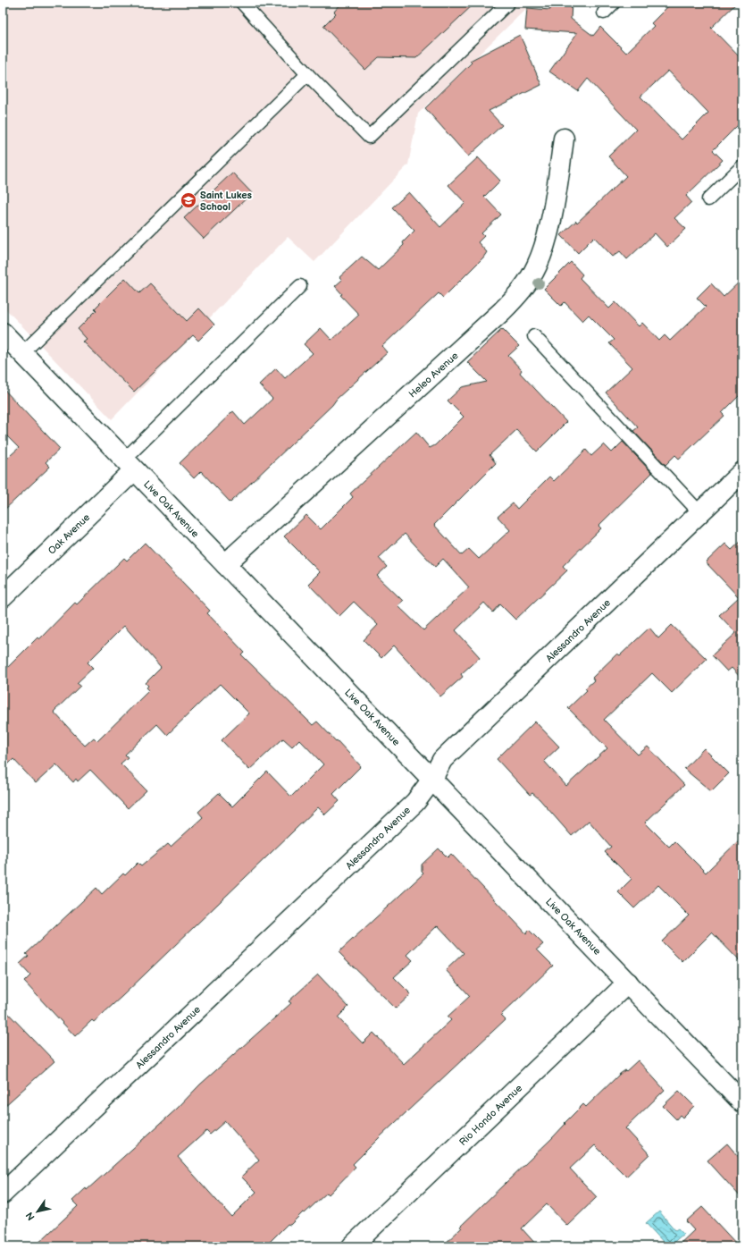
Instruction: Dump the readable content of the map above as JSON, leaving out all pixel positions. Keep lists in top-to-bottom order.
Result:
{
  "streets": {
    "street": [
      "Heleo Avenue",
      "Live Oak Avenue",
      "Oak Avenue",
      "Alessandro Avenue",
      "Rio Hondo Avenue"
    ]
  },
  "crossings": [
    ["Heleo Avenue", "Live Oak Avenue"],
    ["Live Oak Avenue", "Oak Avenue"],
    ["Live Oak Avenue", "Alessandro Avenue"],
    ["Live Oak Avenue", "Rio Hondo Avenue"]
  ],
  "places": {
    "school or university": ["Saint Lukes School"]
  },
  "north": "bottom left"
}
